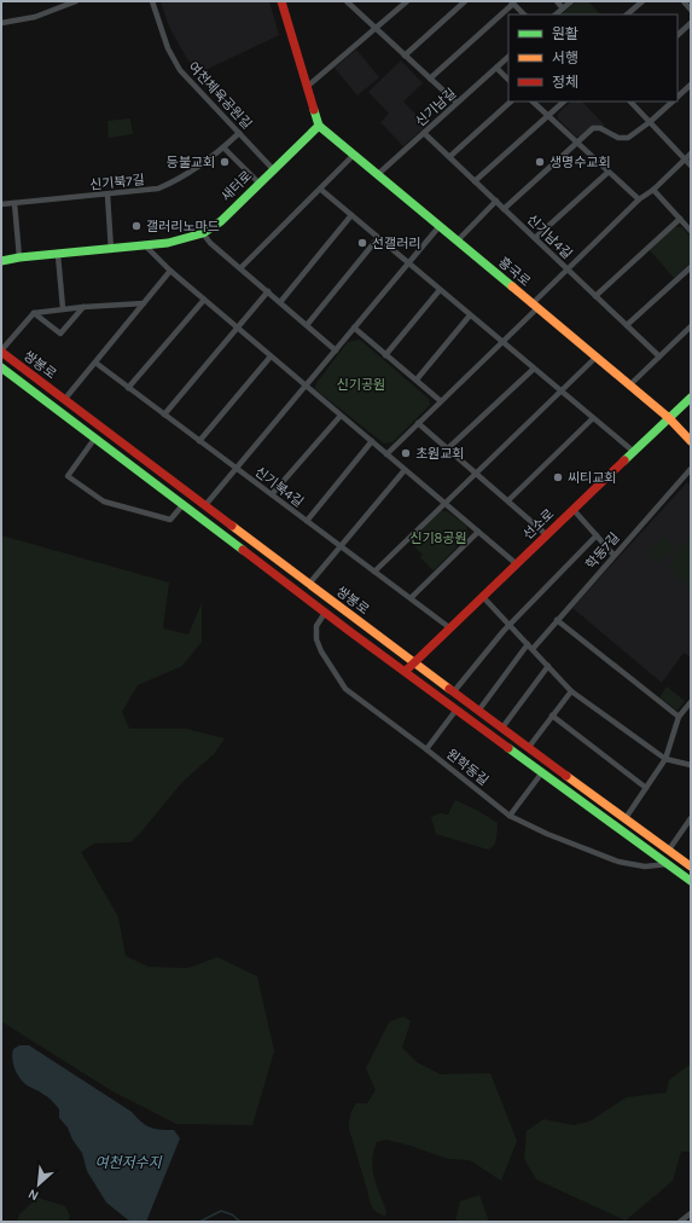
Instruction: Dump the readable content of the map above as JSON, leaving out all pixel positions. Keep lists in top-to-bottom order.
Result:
{
  "streets": {
    "street": [
      "여천체육공원길",
      "신기남길",
      "신기북7길",
      "새터로",
      "신기남4길",
      "흥국로",
      "쌍봉로",
      "신기북4길",
      "선소로",
      "학동7길",
      "원학동길"
    ]
  },
  "crossings": [
    ["여천체육공원길", "신기북7길"],
    ["여천체육공원길", "새터로"],
    ["신기남길", "신기남4길"],
    ["신기남길", "흥국로"],
    ["새터로", "흥국로"],
    ["흥국로", "선소로"],
    ["쌍봉로", "선소로"],
    ["쌍봉로", "학동7길"],
    ["쌍봉로", "원학동길"],
    ["신기북4길", "선소로"]
  ],
  "water": ["여천저수지"],
  "parks": ["신기공원", "신기8공원"],
  "places": [
    "등불교회",
    "생명수교회",
    "갤러리노마드",
    "선갤러리",
    "초원교회",
    "씨티교회"
  ],
  "legend": ["원활", "서행", "정체"],
  "north": "bottom left"
}
